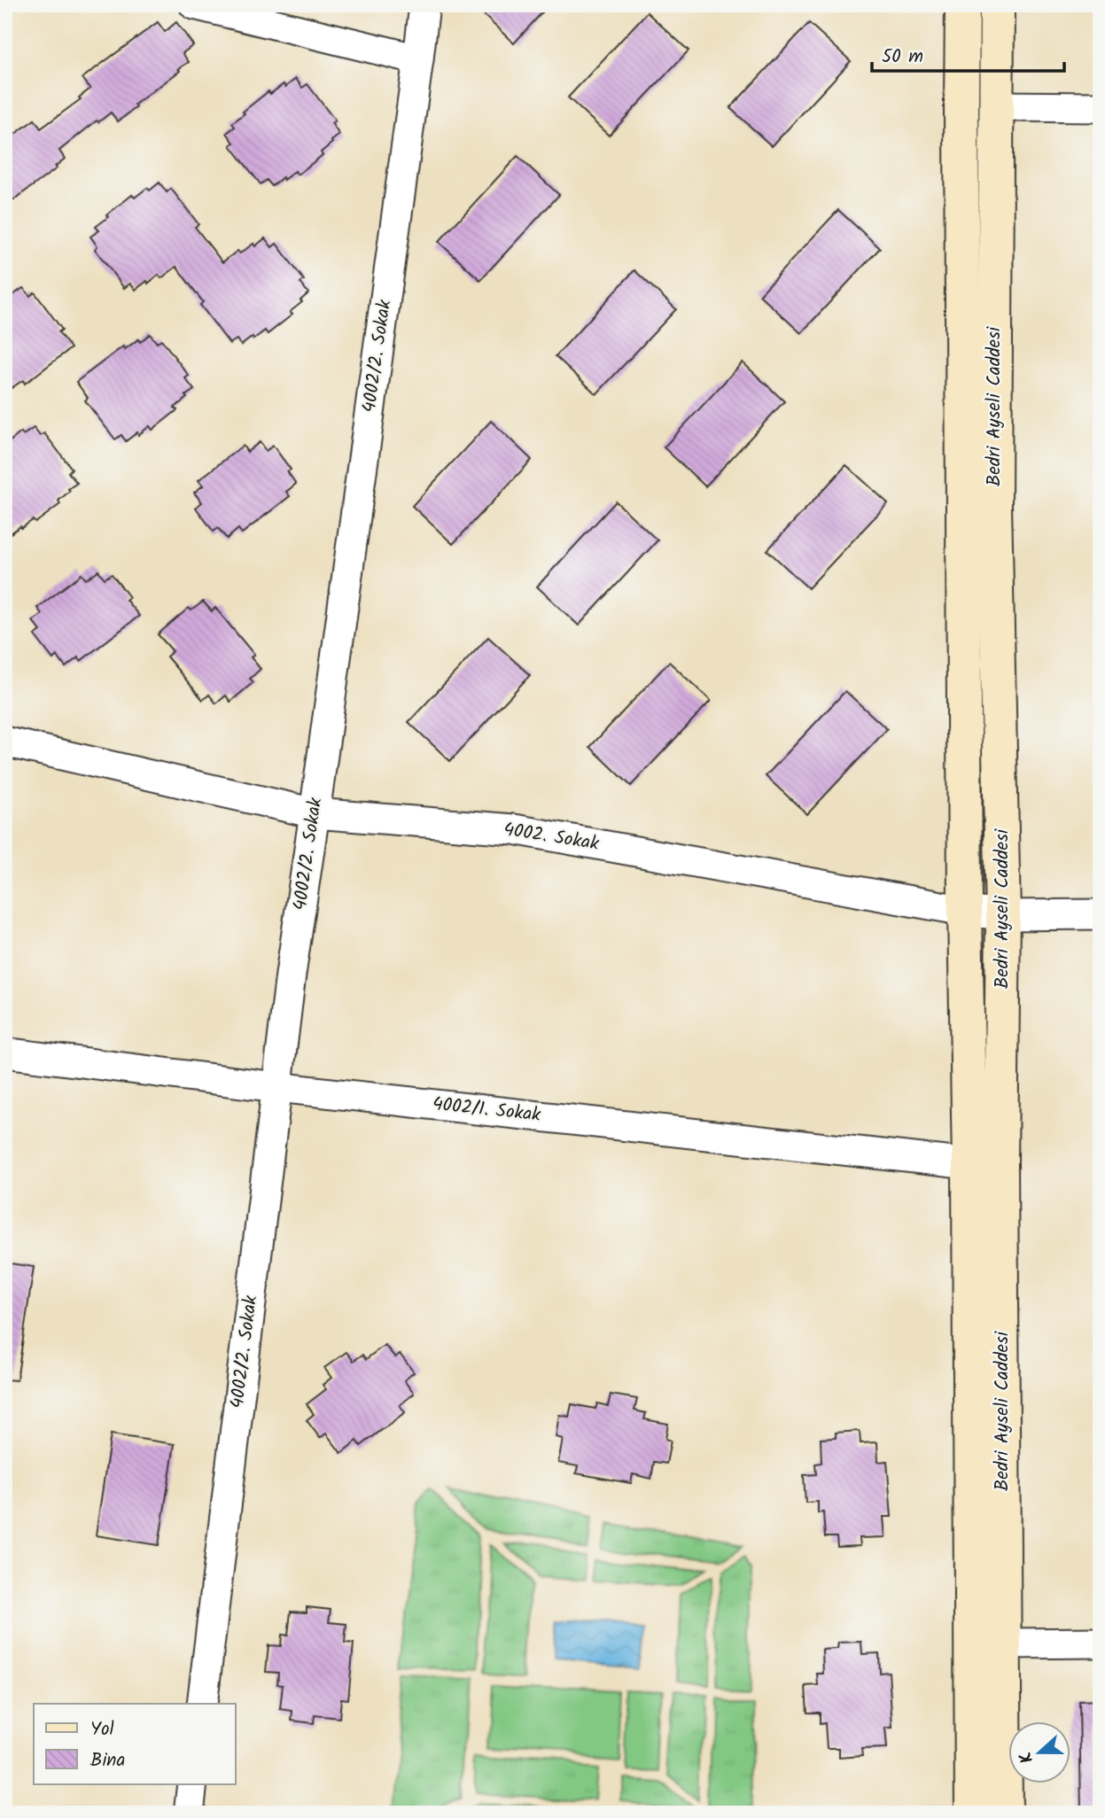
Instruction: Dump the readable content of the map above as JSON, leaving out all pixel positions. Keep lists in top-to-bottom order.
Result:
{
  "streets": {
    "main road": ["Bedri Ayseli Caddesi"],
    "street": ["4002/2. Sokak", "4002. Sokak", "4002/1. Sokak"]
  },
  "crossings": [
    ["4002/2. Sokak", "4002. Sokak"],
    ["4002/2. Sokak", "4002/1. Sokak"],
    ["Bedri Ayseli Caddesi", "4002. Sokak"],
    ["Bedri Ayseli Caddesi", "4002/1. Sokak"]
  ],
  "legend": ["Yol", "Bina"],
  "scale_bar": "50 m",
  "north": "left"
}
